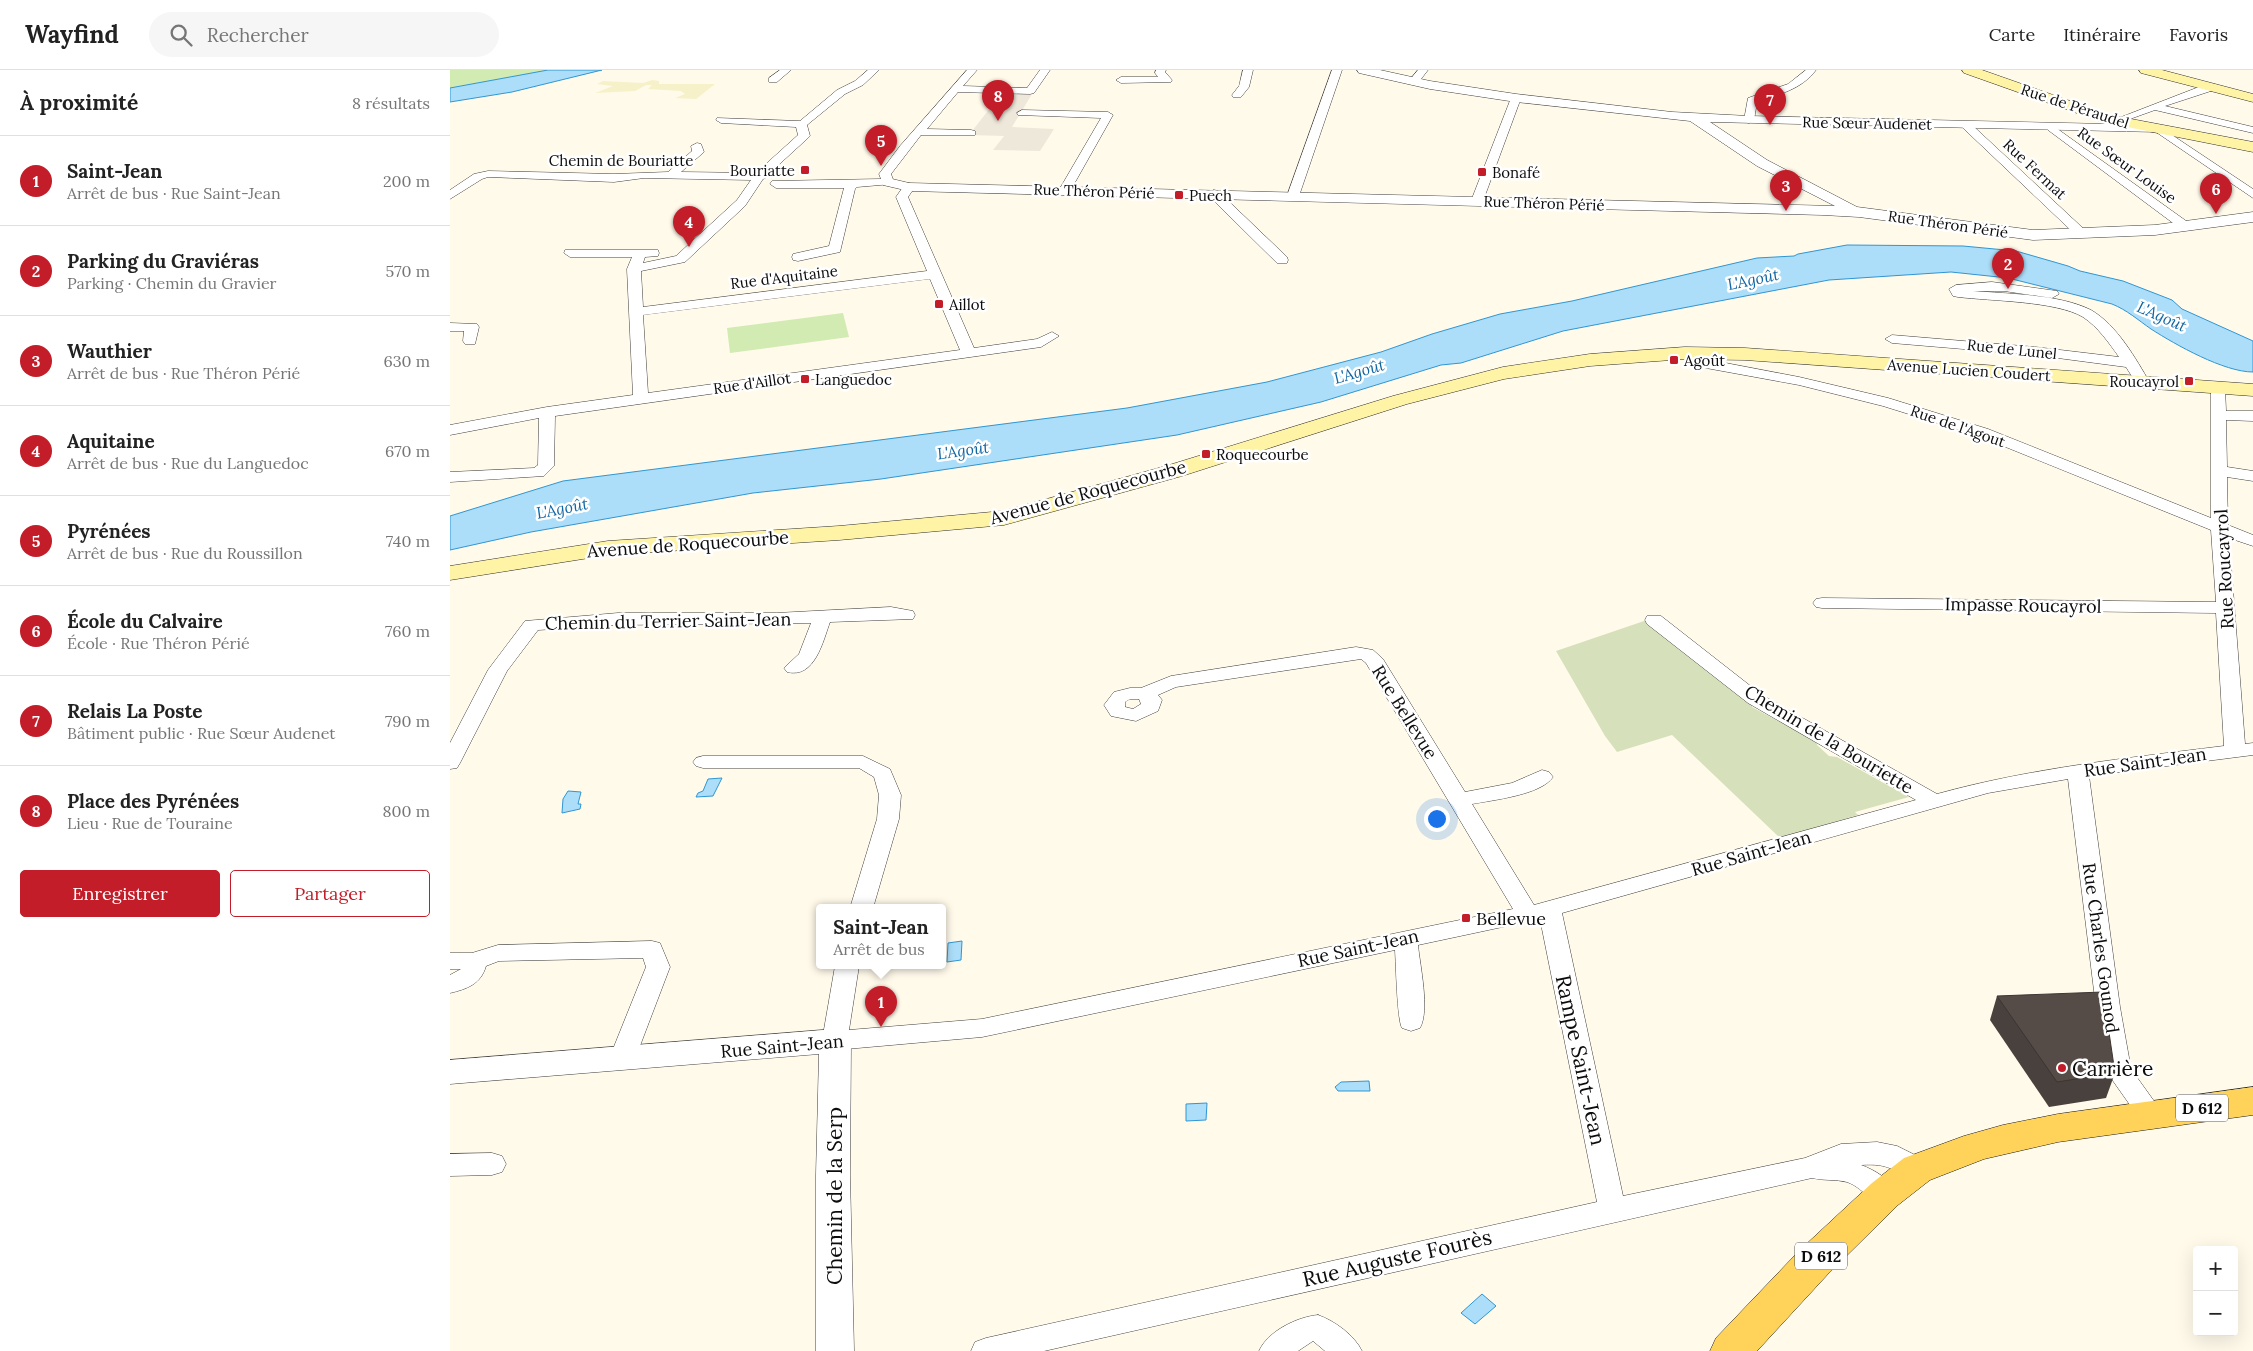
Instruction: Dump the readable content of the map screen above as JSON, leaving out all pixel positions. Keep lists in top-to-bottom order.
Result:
{
  "streets": {
    "main road": [
      "Rue de Péraudel",
      "Rue Sœur Audenet",
      "Avenue Lucien Coudert",
      "Avenue de Roquecourbe",
      "D 612"
    ],
    "street": [
      "Chemin de Bouriatte",
      "Rue Sœur Louise",
      "Rue Fermat",
      "Rue Théron Périé",
      "Rue d'Aquitaine",
      "Rue de Lunel",
      "Rue d'Aillot",
      "Rue de l'Agout",
      "Rue Roucayrol",
      "Impasse Roucayrol",
      "Chemin du Terrier Saint-Jean",
      "Rue Bellevue",
      "Chemin de la Bouriette",
      "Rue Saint-Jean",
      "Rue Charles Gounod",
      "Rampe Saint-Jean",
      "Chemin de la Serp",
      "Rue Auguste Fourès"
    ]
  },
  "crossings": [
    ["Rue de Péraudel", "Rue Sœur Audenet"],
    ["Rue Sœur Audenet", "Rue Sœur Louise"],
    ["Rue Sœur Audenet", "Rue Fermat"],
    ["Chemin de Bouriatte", "Rue Théron Périé"],
    ["Rue Sœur Louise", "Rue Théron Périé"],
    ["Rue Fermat", "Rue Théron Périé"],
    ["Avenue Lucien Coudert", "Rue de l'Agout"],
    ["Avenue Lucien Coudert", "Avenue de Roquecourbe"],
    ["Avenue Lucien Coudert", "Rue Roucayrol"],
    ["Rue de l'Agout", "Avenue de Roquecourbe"],
    ["Rue de l'Agout", "Rue Roucayrol"],
    ["Rue Roucayrol", "Impasse Roucayrol"],
    ["Rue Roucayrol", "Rue Saint-Jean"],
    ["Rue Bellevue", "Rue Saint-Jean"],
    ["Rue Bellevue", "Rampe Saint-Jean"],
    ["Chemin de la Bouriette", "Rue Saint-Jean"],
    ["Rue Saint-Jean", "Rue Charles Gounod"],
    ["Rue Saint-Jean", "Rampe Saint-Jean"],
    ["Rue Saint-Jean", "Chemin de la Serp"],
    ["Rue Charles Gounod", "D 612"],
    ["Rampe Saint-Jean", "Rue Auguste Fourès"],
    ["D 612", "Rue Auguste Fourès"]
  ],
  "water": ["L'Agoût"],
  "places": {
    "transit": [
      "Bouriatte",
      "Bonafé",
      "Puech",
      "Aillot",
      "Agoût",
      "Languedoc",
      "Roucayrol",
      "Roquecourbe",
      "Bellevue"
    ],
    "other": ["Carrière"]
  },
  "page": {
    "header": "Wayfind",
    "search": "Rechercher",
    "nav": ["Carte", "Itinéraire", "Favoris"],
    "heading": ["À proximité", "8 résultats"],
    "pins": [
      "8",
      "7",
      "5",
      "3",
      "6",
      "4",
      "2",
      "1"
    ],
    "list": [
      {
        "mark": "1",
        "name": "Saint-Jean",
        "note": "Arrêt de bus · Rue Saint-Jean",
        "value": "200 m"
      },
      {
        "mark": "2",
        "name": "Parking du Graviéras",
        "note": "Parking · Chemin du Gravier",
        "value": "570 m"
      },
      {
        "mark": "3",
        "name": "Wauthier",
        "note": "Arrêt de bus · Rue Théron Périé",
        "value": "630 m"
      },
      {
        "mark": "4",
        "name": "Aquitaine",
        "note": "Arrêt de bus · Rue du Languedoc",
        "value": "670 m"
      },
      {
        "mark": "5",
        "name": "Pyrénées",
        "note": "Arrêt de bus · Rue du Roussillon",
        "value": "740 m"
      },
      {
        "mark": "6",
        "name": "École du Calvaire",
        "note": "École · Rue Théron Périé",
        "value": "760 m"
      },
      {
        "mark": "7",
        "name": "Relais La Poste",
        "note": "Bâtiment public · Rue Sœur Audenet",
        "value": "790 m"
      },
      {
        "mark": "8",
        "name": "Place des Pyrénées",
        "note": "Lieu · Rue de Touraine",
        "value": "800 m"
      }
    ],
    "buttons": ["Enregistrer", "Partager"],
    "popup": ["Saint-Jean", "Arrêt de bus"],
    "map_buttons": ["+", "−"]
  }
}
